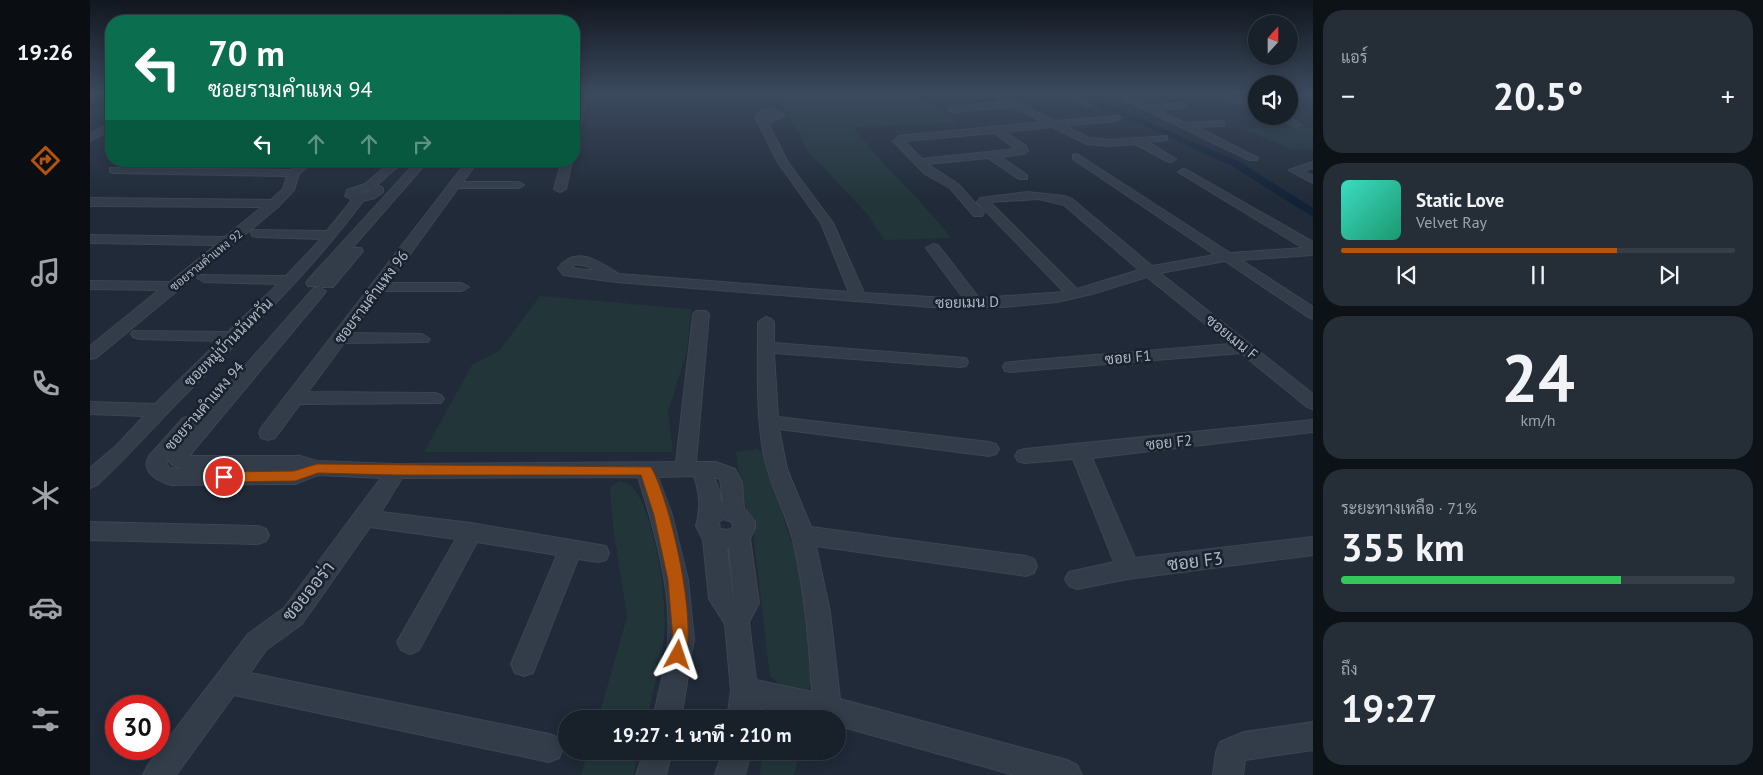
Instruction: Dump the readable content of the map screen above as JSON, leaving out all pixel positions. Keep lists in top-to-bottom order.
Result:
{
  "streets": {
    "street": [
      "ซอยรามคําแหง 92",
      "ซอยรามคําแหง 96",
      "ซอยเมน D",
      "ซอยเมน F",
      "ซอยหมู่บ้านนันทวัน",
      "ซอย F1",
      "ซอยรามคําแหง 94",
      "ซอย F2",
      "ซอย F3",
      "ซอยออร่า"
    ]
  },
  "crossings": [
    ["ซอยเมน D", "ซอยเมน F"],
    ["ซอยเมน F", "ซอย F1"],
    ["ซอยหมู่บ้านนันทวัน", "ซอยรามคําแหง 94"],
    ["ซอยรามคําแหง 94", "ซอยออร่า"]
  ],
  "north": "top",
  "page": {
    "tabs": "19:26",
    "tile": [
      "แอร์",
      ["24", "km/h"],
      ["ระยะทางเหลือ · 71%", "355 km"],
      ["ถึง", "19:27"]
    ],
    "turn": ["70 m", "ซอยรามคําแหง 94"],
    "heat": ["−", "20.5°", "+"],
    "song": ["Static Love", "Velvet Ray"],
    "limit": "30",
    "trip": "19:27 · 1 นาที · 210 m"
  }
}
